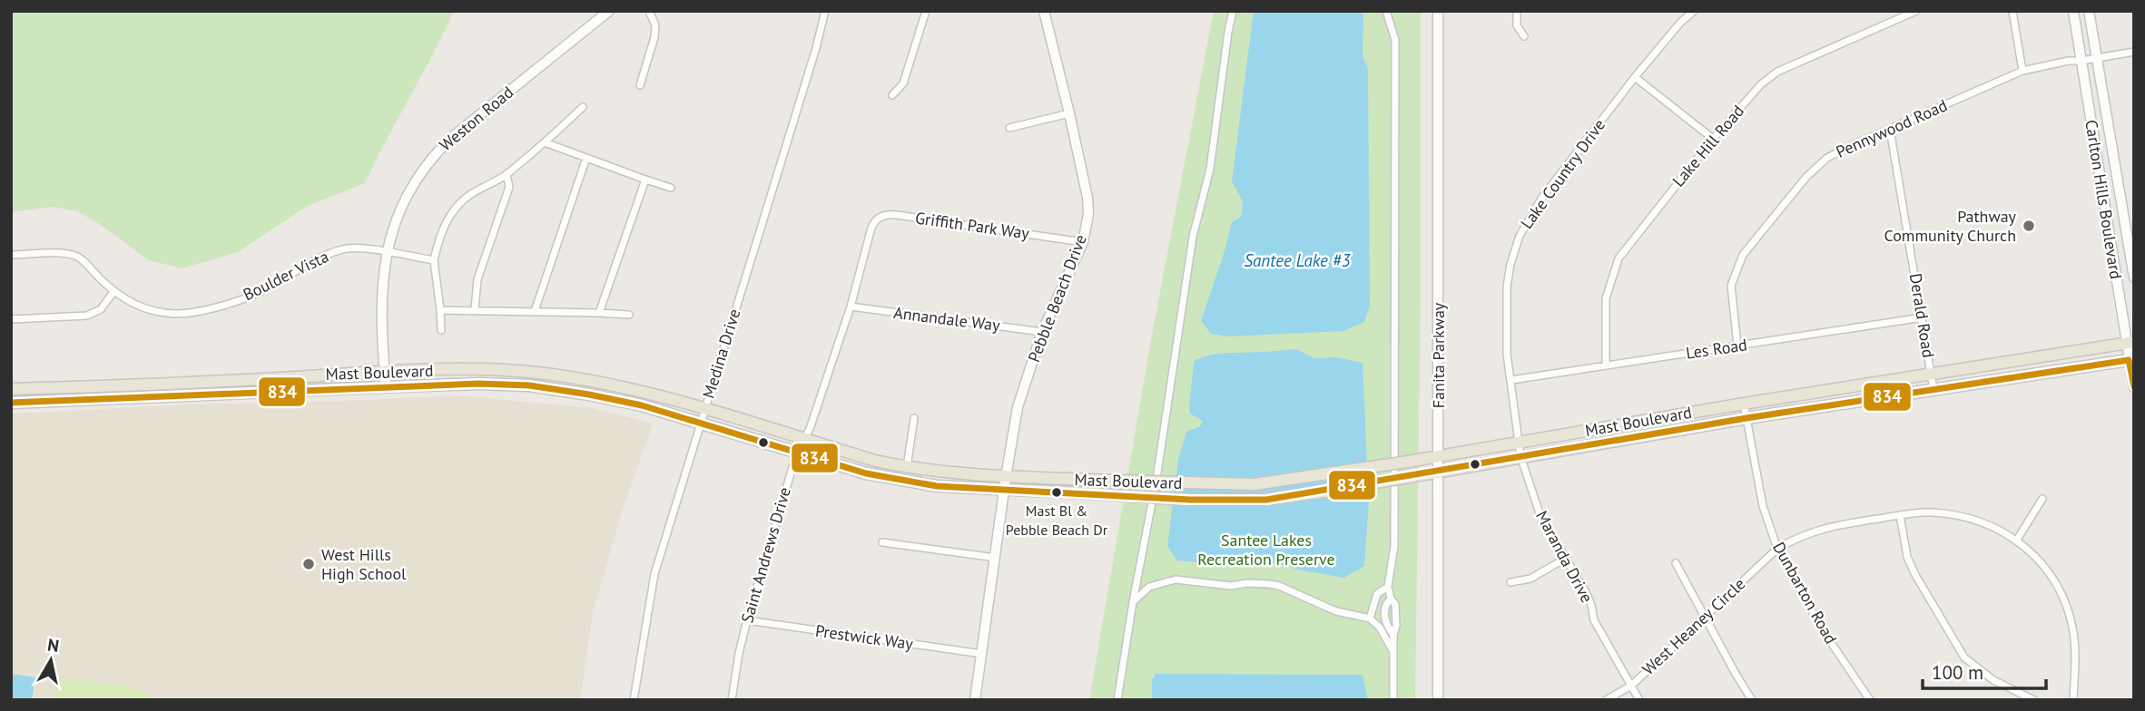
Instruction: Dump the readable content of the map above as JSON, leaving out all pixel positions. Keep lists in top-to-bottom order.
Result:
{
  "streets": {
    "main road": ["Mast Boulevard"],
    "street": [
      "Weston Road",
      "Pennywood Road",
      "Lake Hill Road",
      "Lake Country Drive",
      "Carlton Hills Boulevard",
      "Griffith Park Way",
      "Boulder Vista",
      "Pebble Beach Drive",
      "Derald Road",
      "Annandale Way",
      "Les Road",
      "Medina Drive",
      "Fanita Parkway",
      "Saint Andrews Drive",
      "Maranda Drive",
      "Dunbarton Road",
      "West Heaney Circle",
      "Prestwick Way"
    ]
  },
  "crossings": [
    ["Weston Road", "Boulder Vista"],
    ["Weston Road", "Mast Boulevard"],
    ["Pennywood Road", "Carlton Hills Boulevard"],
    ["Pennywood Road", "Derald Road"],
    ["Pennywood Road", "Les Road"],
    ["Lake Hill Road", "Les Road"],
    ["Lake Country Drive", "Les Road"],
    ["Lake Country Drive", "Mast Boulevard"],
    ["Lake Country Drive", "Maranda Drive"],
    ["Carlton Hills Boulevard", "Mast Boulevard"],
    ["Griffith Park Way", "Pebble Beach Drive"],
    ["Griffith Park Way", "Saint Andrews Drive"],
    ["Pebble Beach Drive", "Annandale Way"],
    ["Pebble Beach Drive", "Mast Boulevard"],
    ["Pebble Beach Drive", "Prestwick Way"],
    ["Derald Road", "Les Road"],
    ["Derald Road", "Mast Boulevard"],
    ["Annandale Way", "Saint Andrews Drive"],
    ["Medina Drive", "Mast Boulevard"],
    ["Fanita Parkway", "Mast Boulevard"],
    ["Mast Boulevard", "Saint Andrews Drive"],
    ["Mast Boulevard", "Maranda Drive"],
    ["Mast Boulevard", "Dunbarton Road"],
    ["Saint Andrews Drive", "Prestwick Way"],
    ["Maranda Drive", "West Heaney Circle"],
    ["Dunbarton Road", "West Heaney Circle"]
  ],
  "water": ["Santee Lake #3"],
  "parks": ["Santee Lakes Recreation Preserve"],
  "places": ["Pathway Community Church", "Mast Bl & Pebble Beach Dr", "West Hills High School"],
  "lines": ["transit line 834"],
  "scale_bar": "100 m",
  "north": "top"
}
